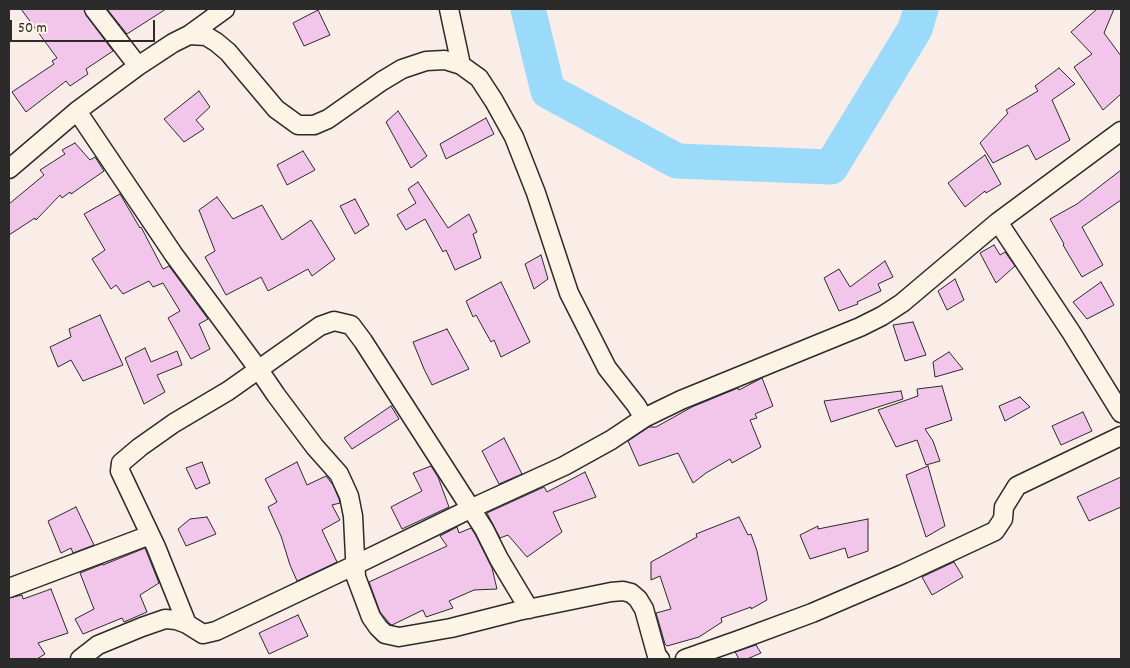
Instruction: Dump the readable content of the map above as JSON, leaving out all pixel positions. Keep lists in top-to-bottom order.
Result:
{
  "scale_bar": "50 m"
}
